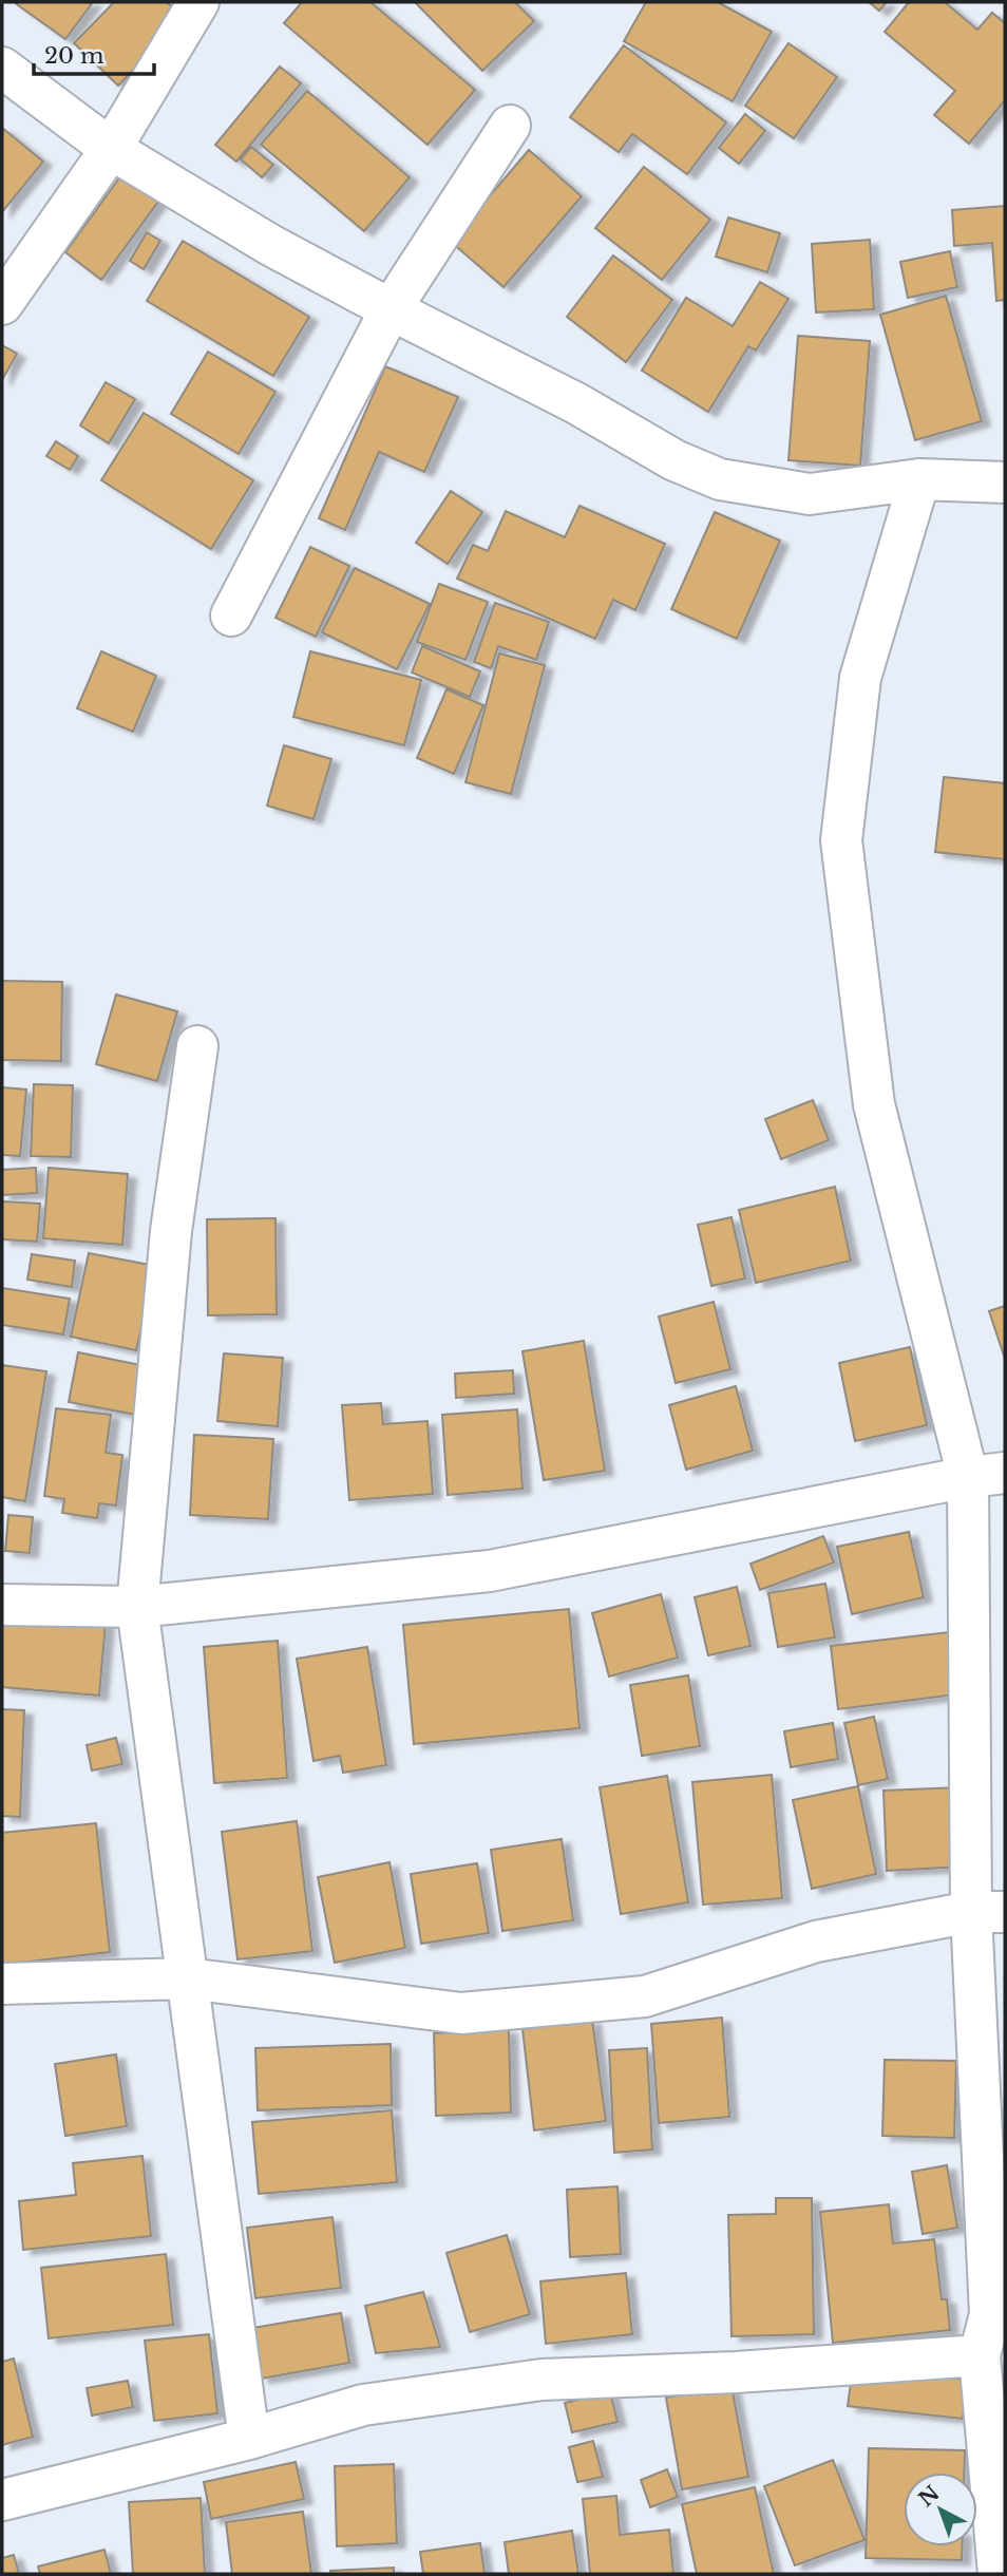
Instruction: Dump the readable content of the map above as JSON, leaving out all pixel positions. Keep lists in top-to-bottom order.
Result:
{
  "scale_bar": "20 m",
  "north": "top left"
}
